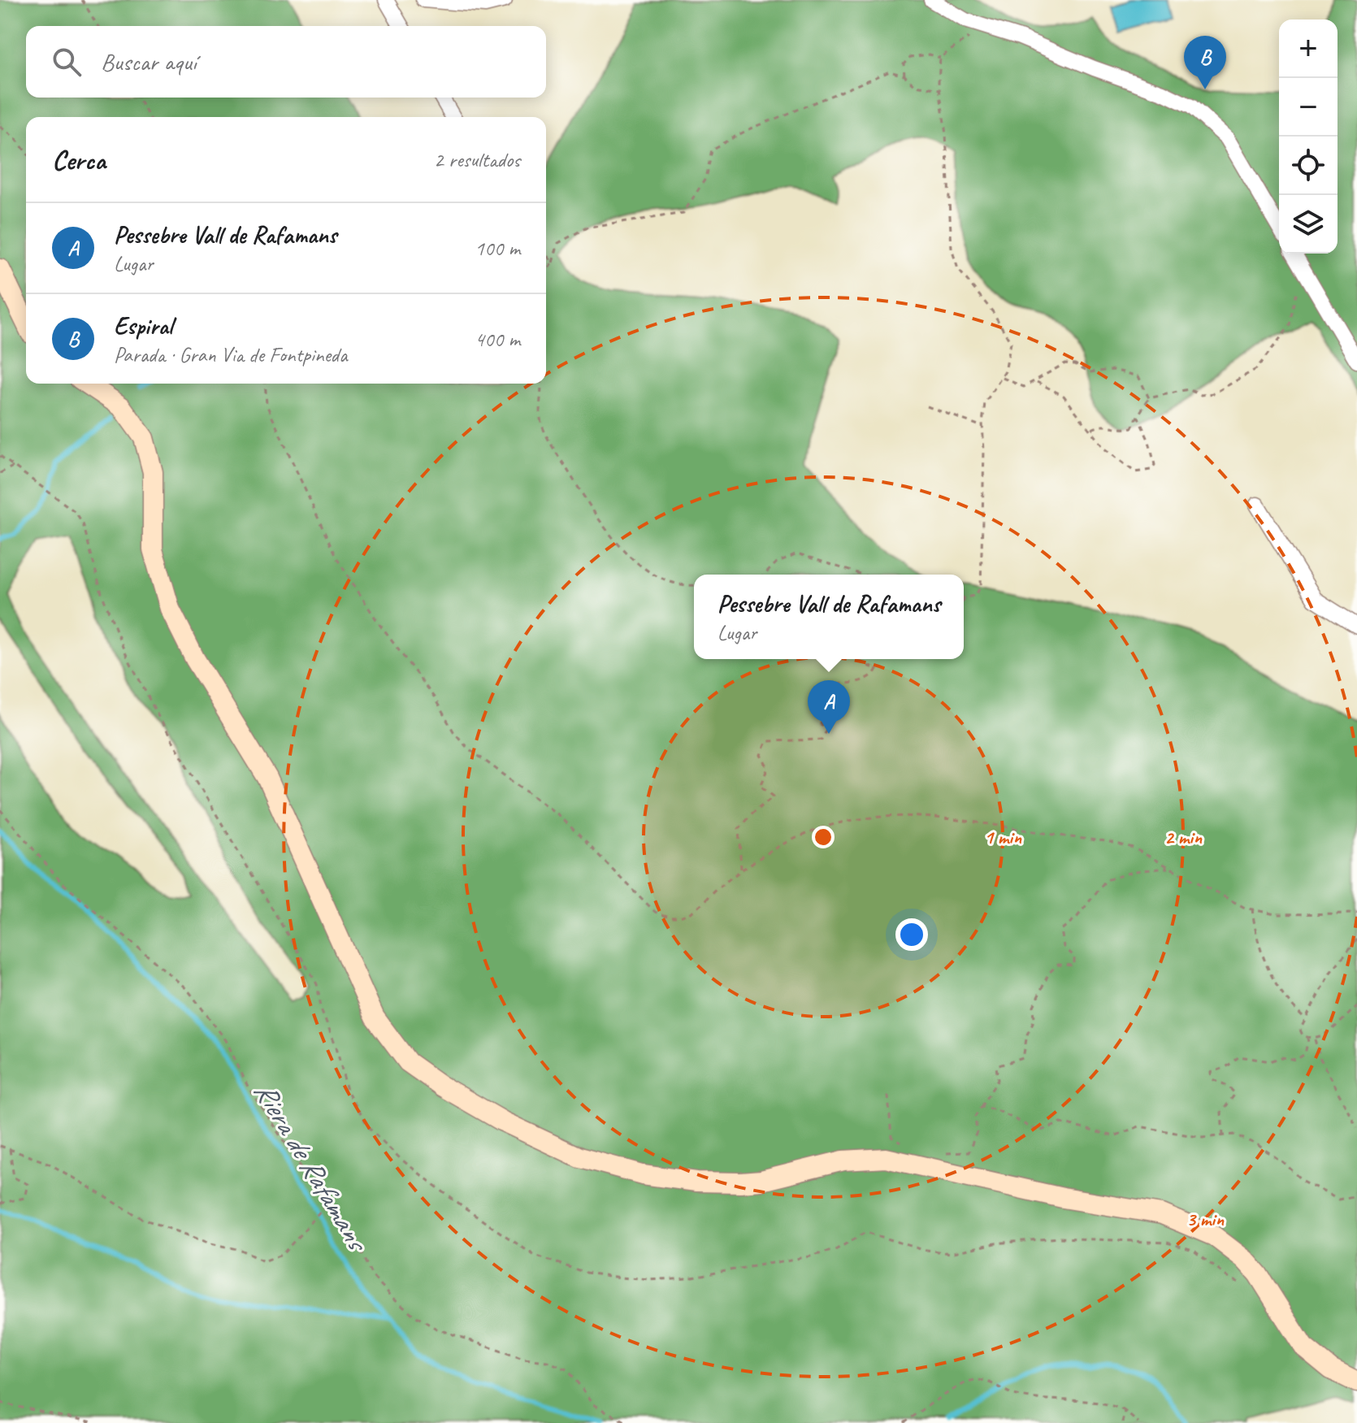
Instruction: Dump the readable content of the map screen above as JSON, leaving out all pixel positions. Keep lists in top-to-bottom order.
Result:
{
  "water": ["Riera de Rafamans"],
  "page": {
    "map_buttons": ["+", "−"],
    "search": "Buscar aquí",
    "pins": ["B", "A"],
    "heading": ["Cerca", "2 resultados"],
    "list": [
      {
        "mark": "A",
        "name": "Pessebre Vall de Rafamans",
        "note": "Lugar",
        "value": "100 m"
      },
      {
        "mark": "B",
        "name": "Espiral",
        "note": "Parada · Gran Via de Fontpineda",
        "value": "400 m"
      }
    ],
    "popup": ["Pessebre Vall de Rafamans", "Lugar"]
  },
  "rings": ["1 min", "2 min", "3 min"]
}
